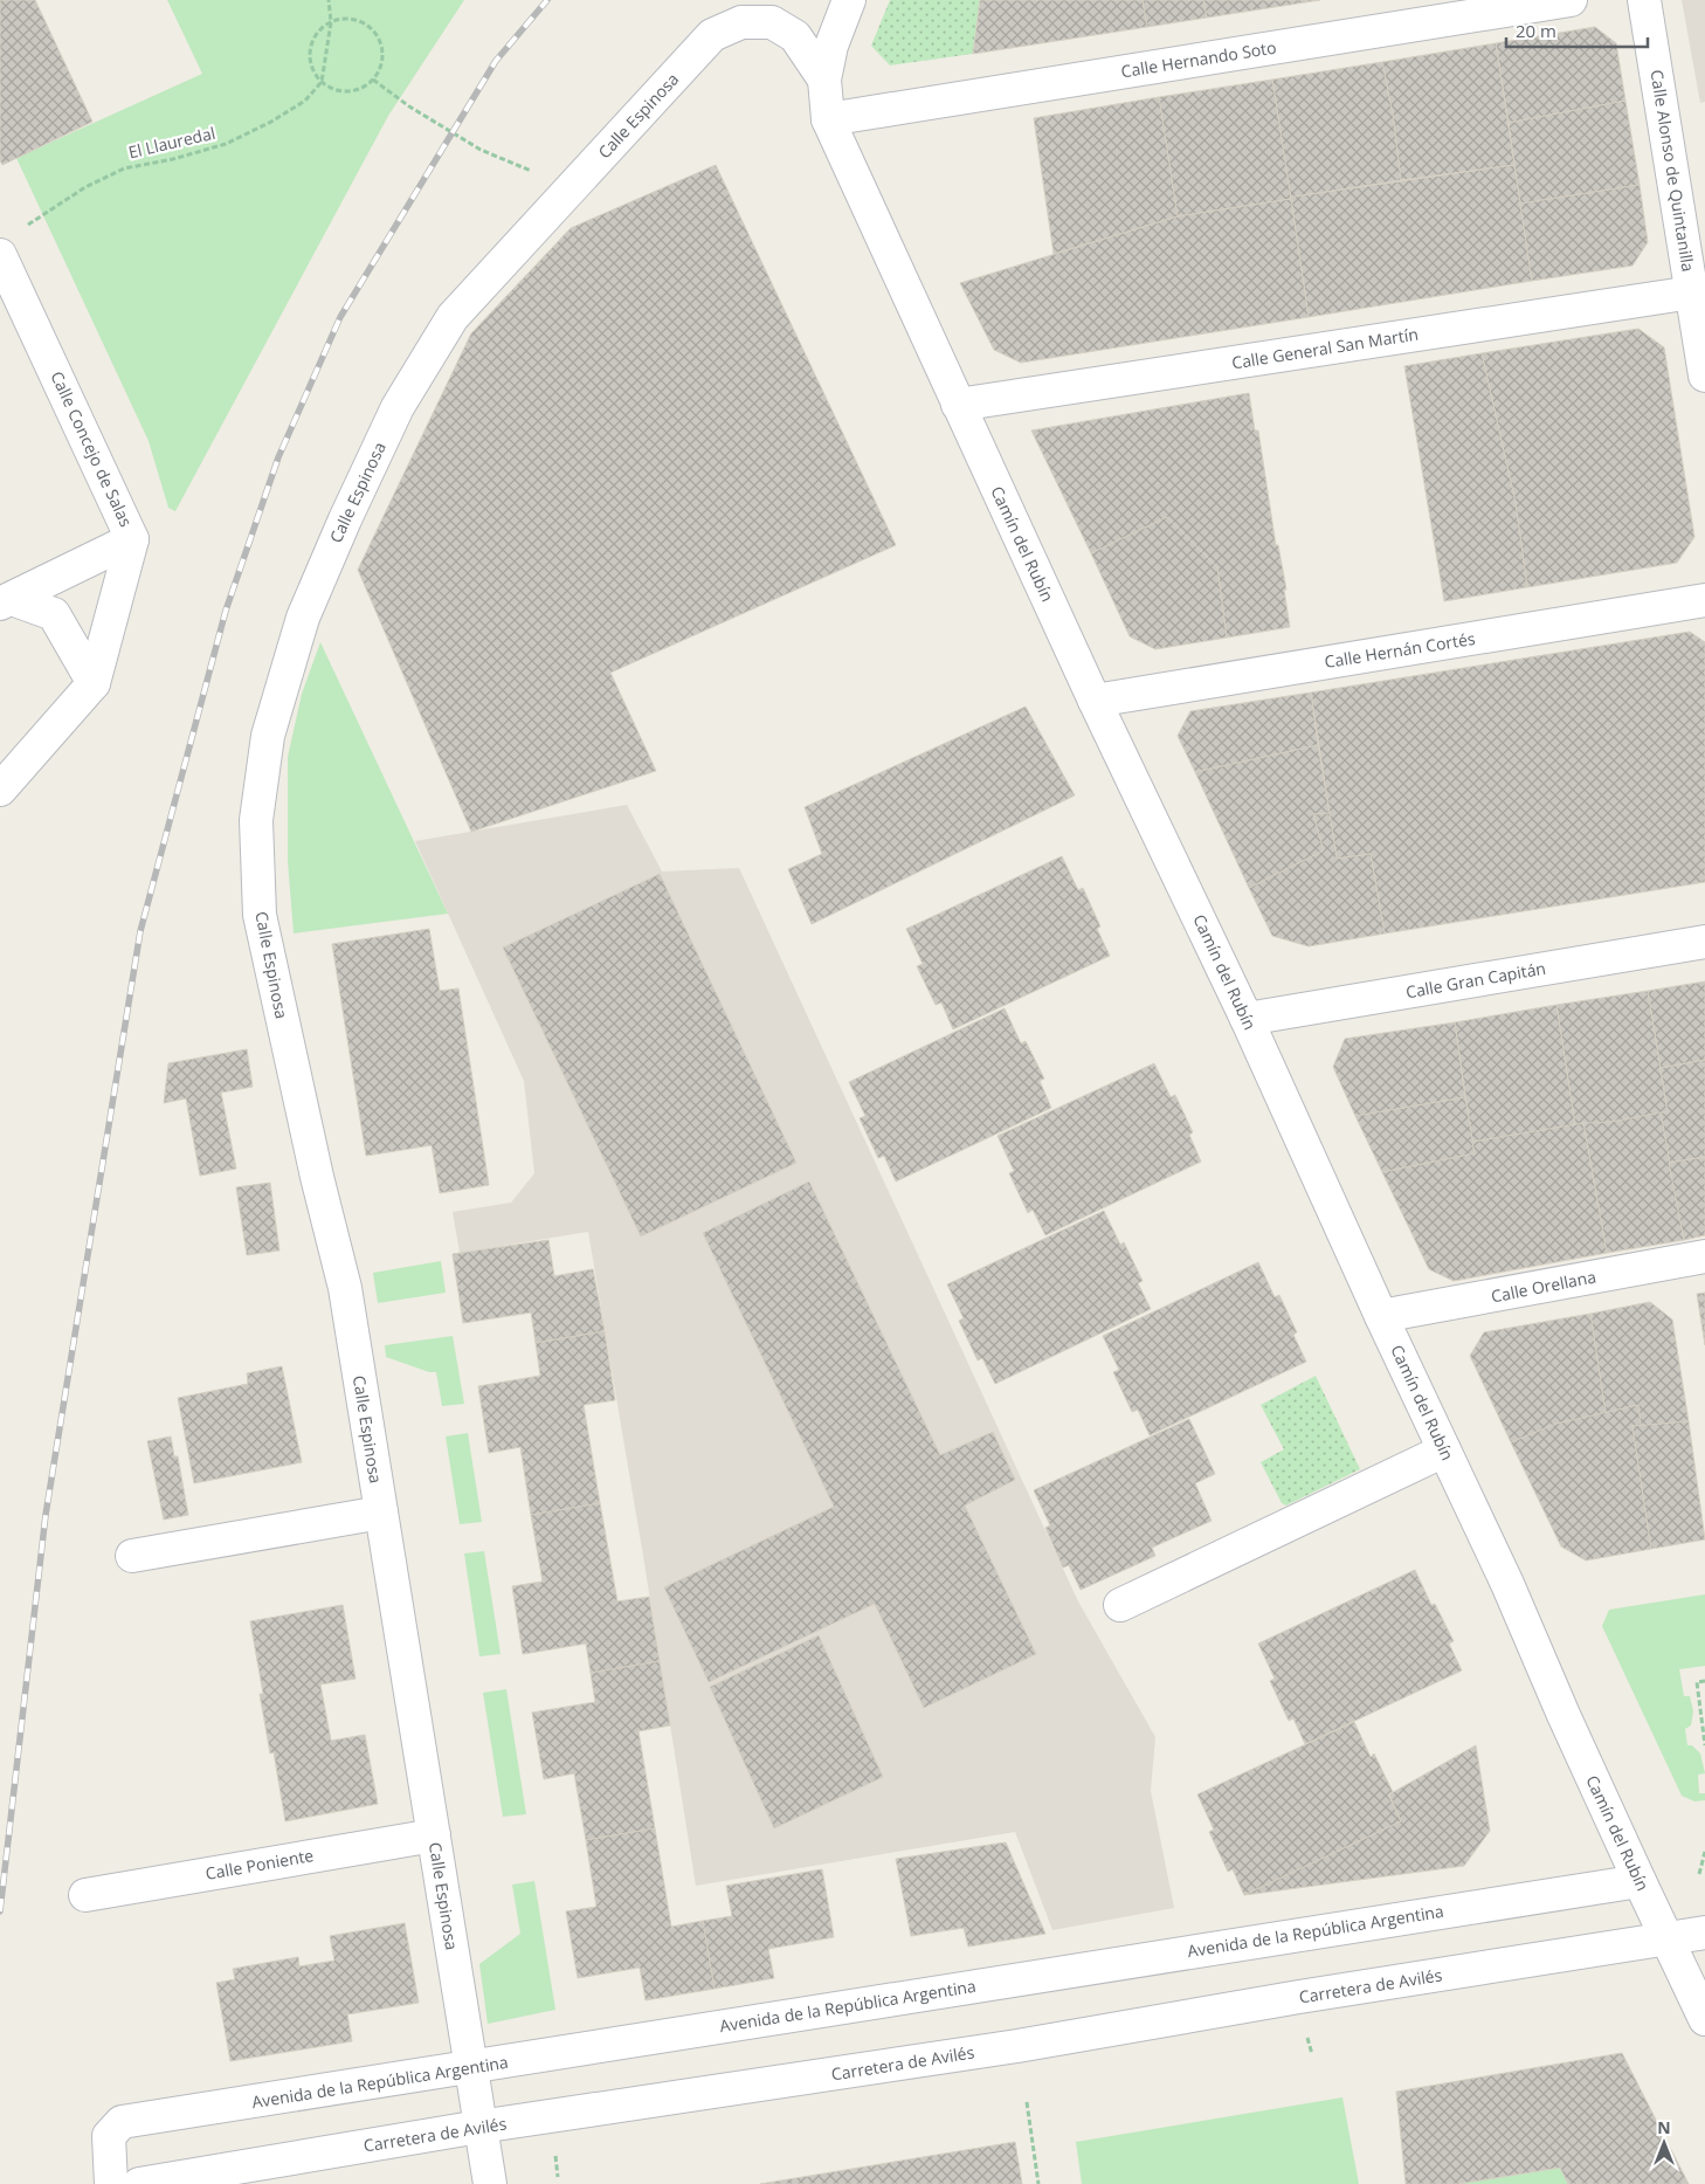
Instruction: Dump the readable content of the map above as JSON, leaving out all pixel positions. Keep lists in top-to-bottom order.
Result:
{
  "streets": {
    "street": [
      "Calle Hernando Soto",
      "Calle Espinosa",
      "Calle Alonso de Quintanilla",
      "Calle General San Martín",
      "Calle Concejo de Salas",
      "Camín del Rubín",
      "Calle Hernán Cortés",
      "Calle Gran Capitán",
      "Calle Orellana",
      "Calle Poniente",
      "Avenida de la República Argentina",
      "Carretera de Avilés"
    ],
    "path": ["El Llauredal"]
  },
  "crossings": [
    ["Calle Hernando Soto", "Camín del Rubín"],
    ["Calle Espinosa", "Camín del Rubín"],
    ["Calle Espinosa", "Calle Poniente"],
    ["Calle Espinosa", "Avenida de la República Argentina"],
    ["Calle Espinosa", "Carretera de Avilés"],
    ["Calle Alonso de Quintanilla", "Calle General San Martín"],
    ["Calle General San Martín", "Camín del Rubín"],
    ["Camín del Rubín", "Calle Hernán Cortés"],
    ["Camín del Rubín", "Calle Gran Capitán"],
    ["Camín del Rubín", "Calle Orellana"],
    ["Camín del Rubín", "Avenida de la República Argentina"],
    ["Camín del Rubín", "Carretera de Avilés"]
  ],
  "scale_bar": "20 m",
  "north": "top"
}
